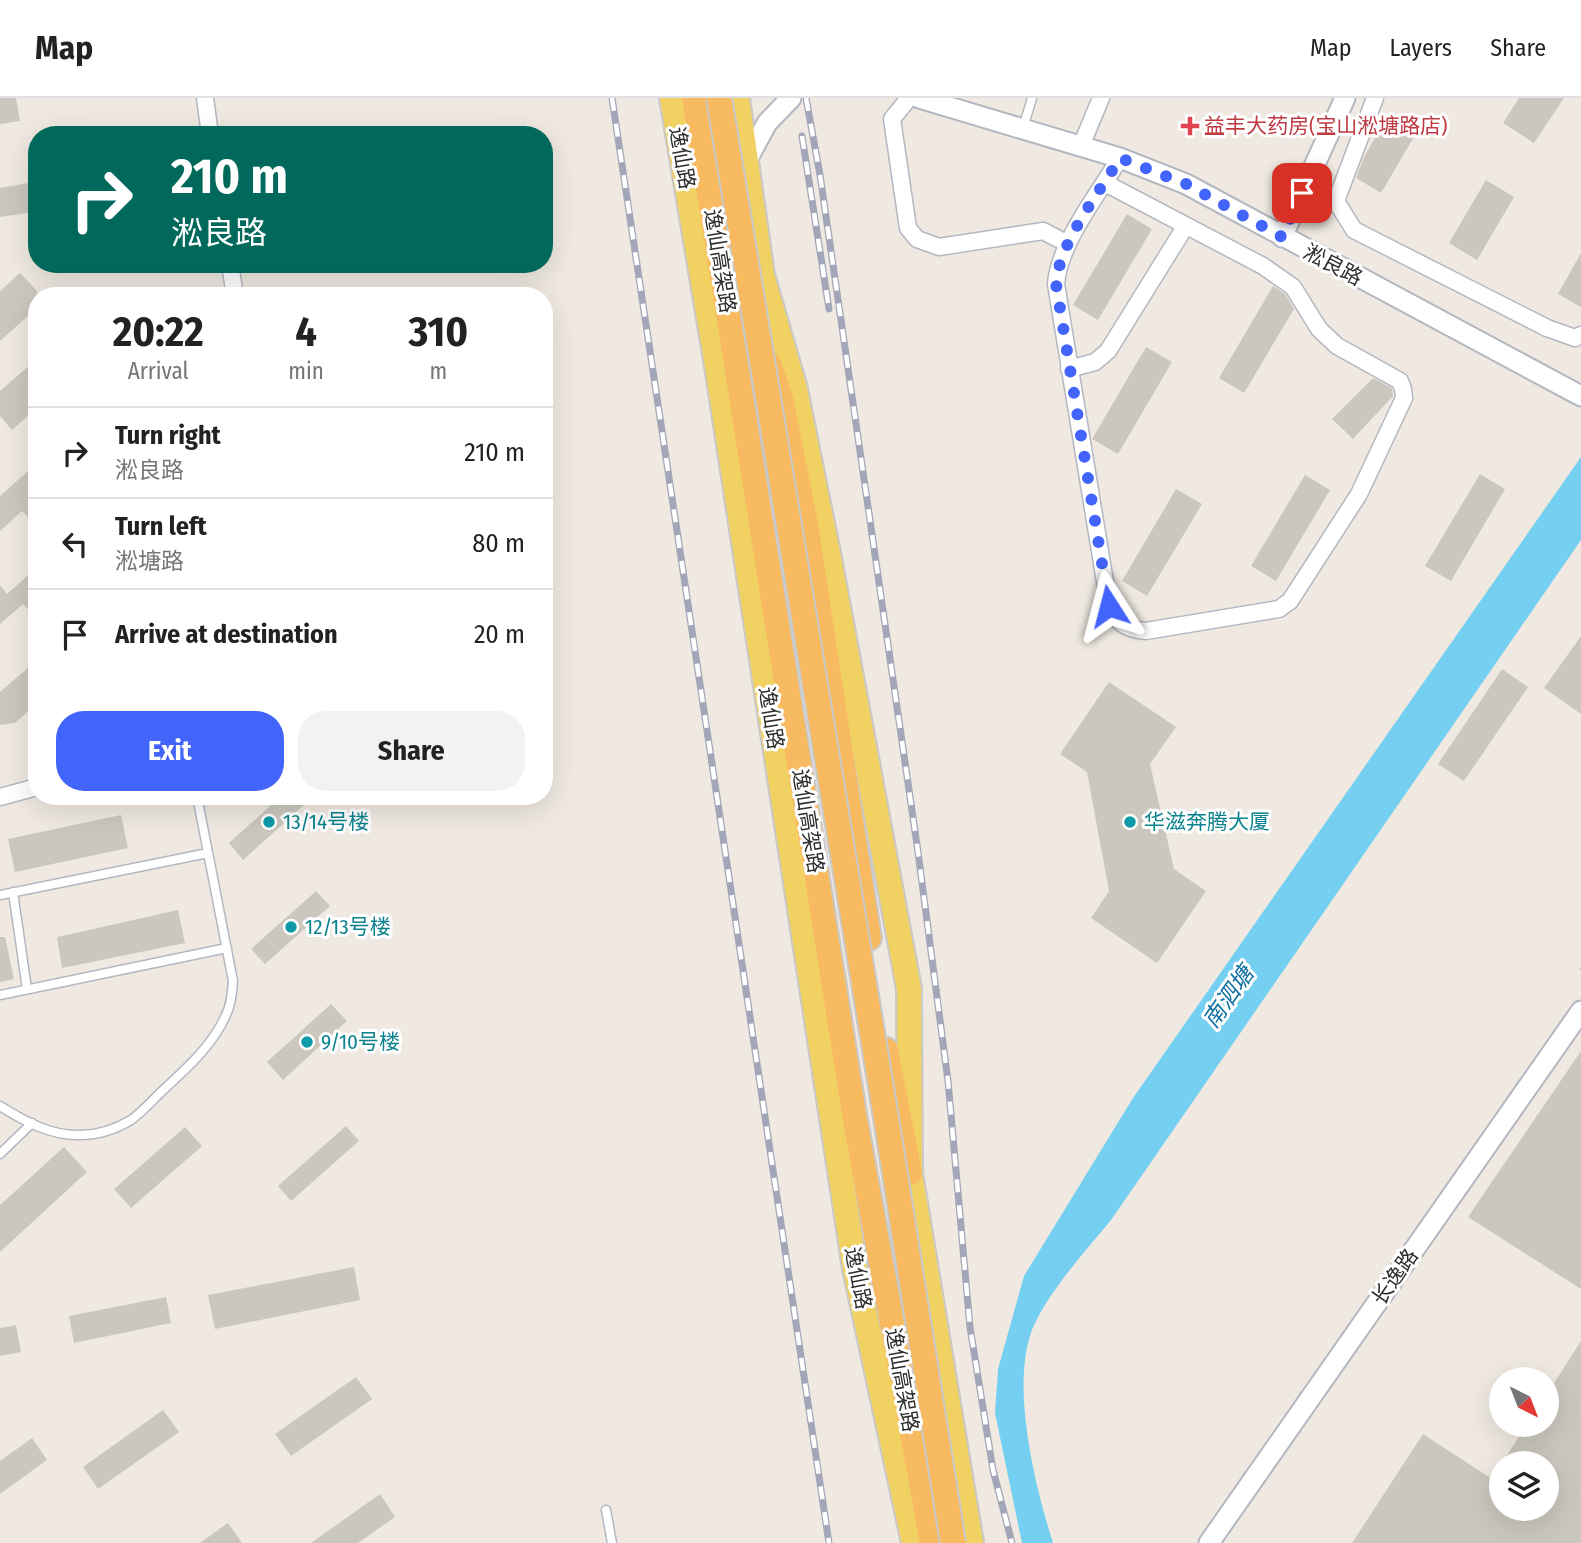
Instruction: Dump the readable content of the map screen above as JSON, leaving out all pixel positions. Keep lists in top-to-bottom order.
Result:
{
  "streets": {
    "highway": ["逸仙高架路"],
    "main road": ["逸仙路"],
    "street": ["淞良路", "长逸路"]
  },
  "crossings": [
    ["逸仙路", "逸仙高架路"]
  ],
  "water": ["南泗塘"],
  "places": {
    "health": ["益丰大药房(宝山淞塘路店)"],
    "other": [
      "13/14号楼",
      "华滋奔腾大厦",
      "12/13号楼",
      "9/10号楼"
    ]
  },
  "north": "bottom right",
  "page": {
    "header": "Map",
    "nav": ["Map", "Layers", "Share"],
    "turn": ["210 m", "淞良路"],
    "eta": [
      "20:22",
      "Arrival",
      "4",
      "min",
      "310",
      "m"
    ],
    "list": [
      {
        "name": "Turn right",
        "note": "淞良路",
        "value": "210 m"
      },
      {
        "name": "Turn left",
        "note": "淞塘路",
        "value": "80 m"
      },
      {
        "name": "Arrive at destination",
        "value": "20 m"
      }
    ],
    "buttons": ["Exit", "Share"]
  }
}
